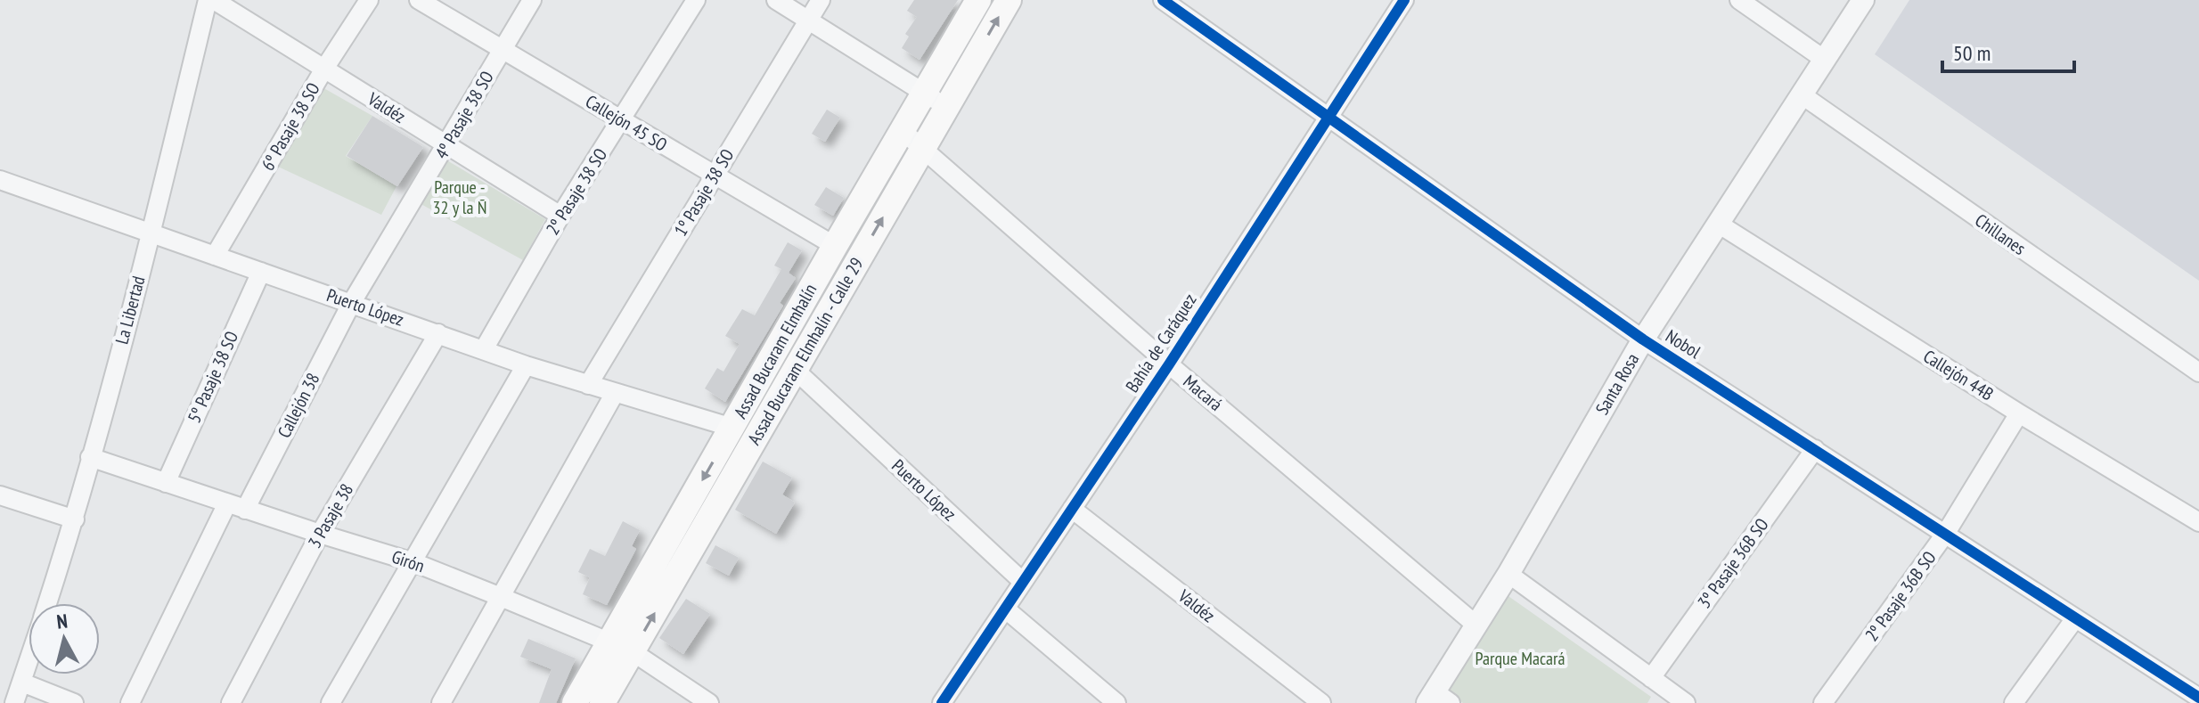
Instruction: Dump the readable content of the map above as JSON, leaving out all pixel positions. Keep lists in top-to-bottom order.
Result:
{
  "streets": {
    "main road": ["Assad Bucaram Elmhalín", "Assad Bucaram Elmhalín - Calle 29"],
    "street": [
      "Valdéz",
      "4º Pasaje 38 SO",
      "Callejón 45 SO",
      "6º Pasaje 38 SO",
      "2º Pasaje 38 SO",
      "1º Pasaje 38 SO",
      "Chillanes",
      "Puerto López",
      "La Libertad",
      "Bahía de Caráquez",
      "Nobol",
      "Callejón 44B",
      "5º Pasaje 38 SO",
      "Santa Rosa",
      "Macará",
      "Callejón 38",
      "3 Pasaje 38",
      "Girón",
      "3º Pasaje 36B SO",
      "2º Pasaje 36B SO"
    ]
  },
  "crossings": [
    ["Valdéz", "4º Pasaje 38 SO"],
    ["Valdéz", "6º Pasaje 38 SO"],
    ["Valdéz", "2º Pasaje 38 SO"],
    ["Valdéz", "Bahía de Caráquez"],
    ["4º Pasaje 38 SO", "Callejón 45 SO"],
    ["4º Pasaje 38 SO", "Puerto López"],
    ["4º Pasaje 38 SO", "Callejón 38"],
    ["Callejón 45 SO", "2º Pasaje 38 SO"],
    ["Callejón 45 SO", "1º Pasaje 38 SO"],
    ["Callejón 45 SO", "Assad Bucaram Elmhalín"],
    ["6º Pasaje 38 SO", "Puerto López"],
    ["2º Pasaje 38 SO", "Puerto López"],
    ["1º Pasaje 38 SO", "Puerto López"],
    ["Chillanes", "Santa Rosa"],
    ["Puerto López", "La Libertad"],
    ["Puerto López", "Bahía de Caráquez"],
    ["Puerto López", "Assad Bucaram Elmhalín"],
    ["Puerto López", "Assad Bucaram Elmhalín - Calle 29"],
    ["Puerto López", "5º Pasaje 38 SO"],
    ["Puerto López", "Callejón 38"],
    ["Puerto López", "3 Pasaje 38"],
    ["La Libertad", "Girón"],
    ["Bahía de Caráquez", "Nobol"],
    ["Bahía de Caráquez", "Macará"],
    ["Nobol", "Santa Rosa"],
    ["Nobol", "3º Pasaje 36B SO"],
    ["Nobol", "2º Pasaje 36B SO"],
    ["Assad Bucaram Elmhalín", "Assad Bucaram Elmhalín - Calle 29"],
    ["Assad Bucaram Elmhalín", "Macará"],
    ["Assad Bucaram Elmhalín", "Girón"],
    ["Assad Bucaram Elmhalín - Calle 29", "Macará"],
    ["Assad Bucaram Elmhalín - Calle 29", "Girón"],
    ["Callejón 44B", "Santa Rosa"],
    ["Callejón 44B", "2º Pasaje 36B SO"],
    ["5º Pasaje 38 SO", "Girón"],
    ["Santa Rosa", "Macará"],
    ["Callejón 38", "Girón"],
    ["3 Pasaje 38", "Girón"]
  ],
  "one_way": ["Assad Bucaram Elmhalín - Calle 29"],
  "parks": ["Parque - 32 y la Ñ", "Parque Macará"],
  "scale_bar": "50 m",
  "north": "top"
}
